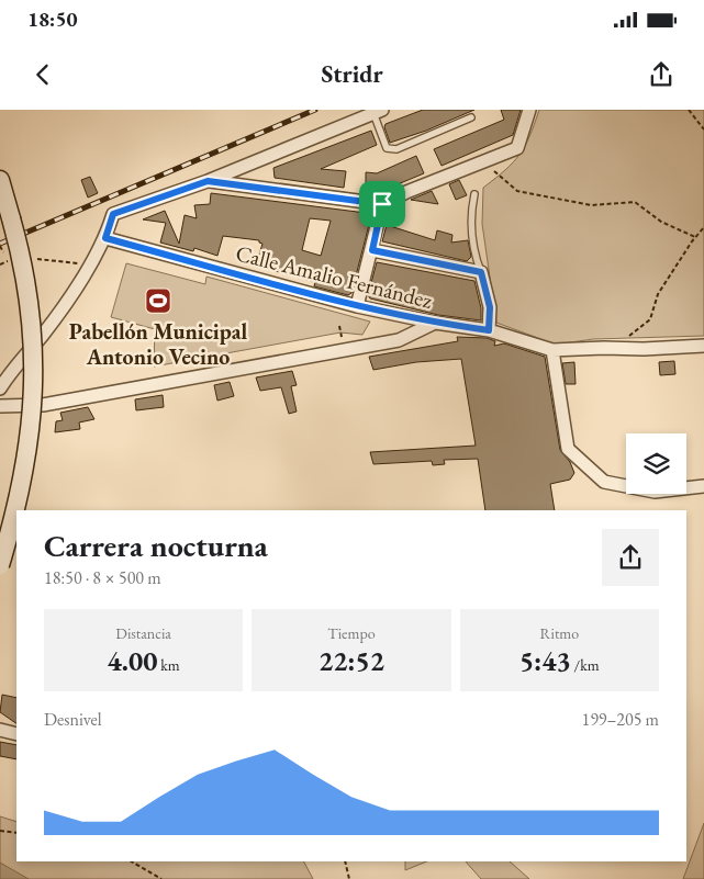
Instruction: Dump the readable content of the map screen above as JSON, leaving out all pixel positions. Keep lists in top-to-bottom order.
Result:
{
  "streets": {
    "street": ["Calle Amalio Fernández"]
  },
  "places": {
    "sports": ["Pabellón Municipal Antonio Vecino"]
  },
  "page": {
    "status": "18:50",
    "header": "Stridr",
    "heading": ["Carrera nocturna", "18:50 · 8 × 500 m"],
    "stats": [
      ["Distancia", "4.00 km"],
      ["Tiempo", "22:52"],
      ["Ritmo", "5:43 /km"]
    ],
    "chart": ["Desnivel", "199–205 m"]
  }
}
